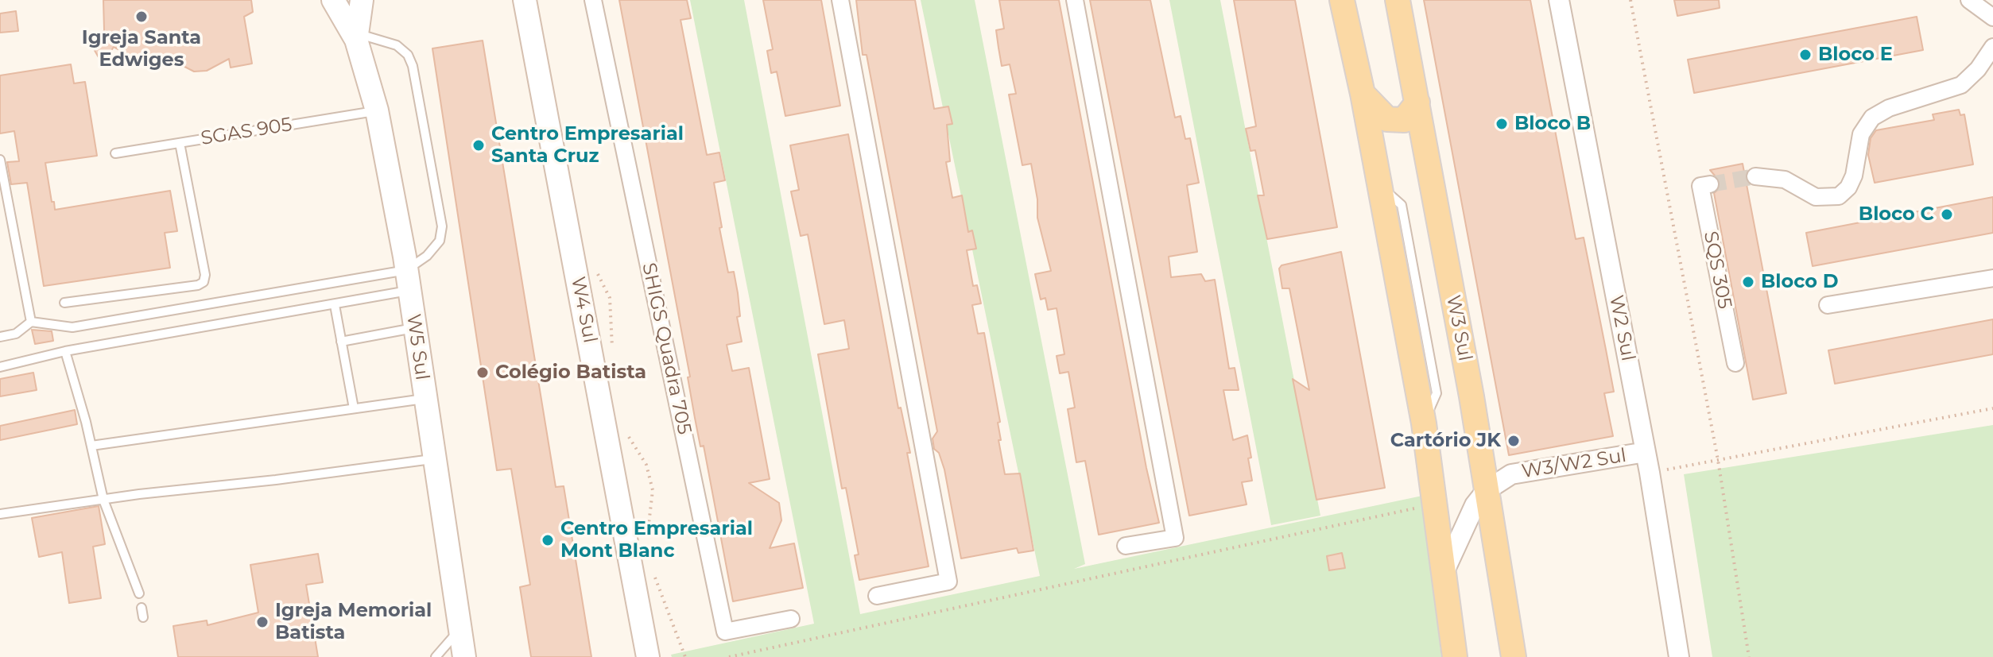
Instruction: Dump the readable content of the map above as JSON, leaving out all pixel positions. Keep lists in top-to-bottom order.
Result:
{
  "streets": {
    "main road": ["W4 Sul", "W3 Sul", "W5 Sul"],
    "street": [
      "SQS 305",
      "W2 Sul",
      "SHIGS Quadra 705",
      "W3/W2 Sul"
    ],
    "lane": ["SGAS 905"]
  },
  "crossings": [
    ["SGAS 905", "W5 Sul"],
    ["W3 Sul", "W3/W2 Sul"],
    ["W2 Sul", "W3/W2 Sul"]
  ],
  "places": [
    "Igreja Santa Edwiges",
    "Bloco E",
    "Bloco B",
    "Centro Empresarial Santa Cruz",
    "Bloco C",
    "Bloco D",
    "Colégio Batista",
    "Cartório JK",
    "Centro Empresarial Mont Blanc",
    "Igreja Memorial Batista"
  ]
}
